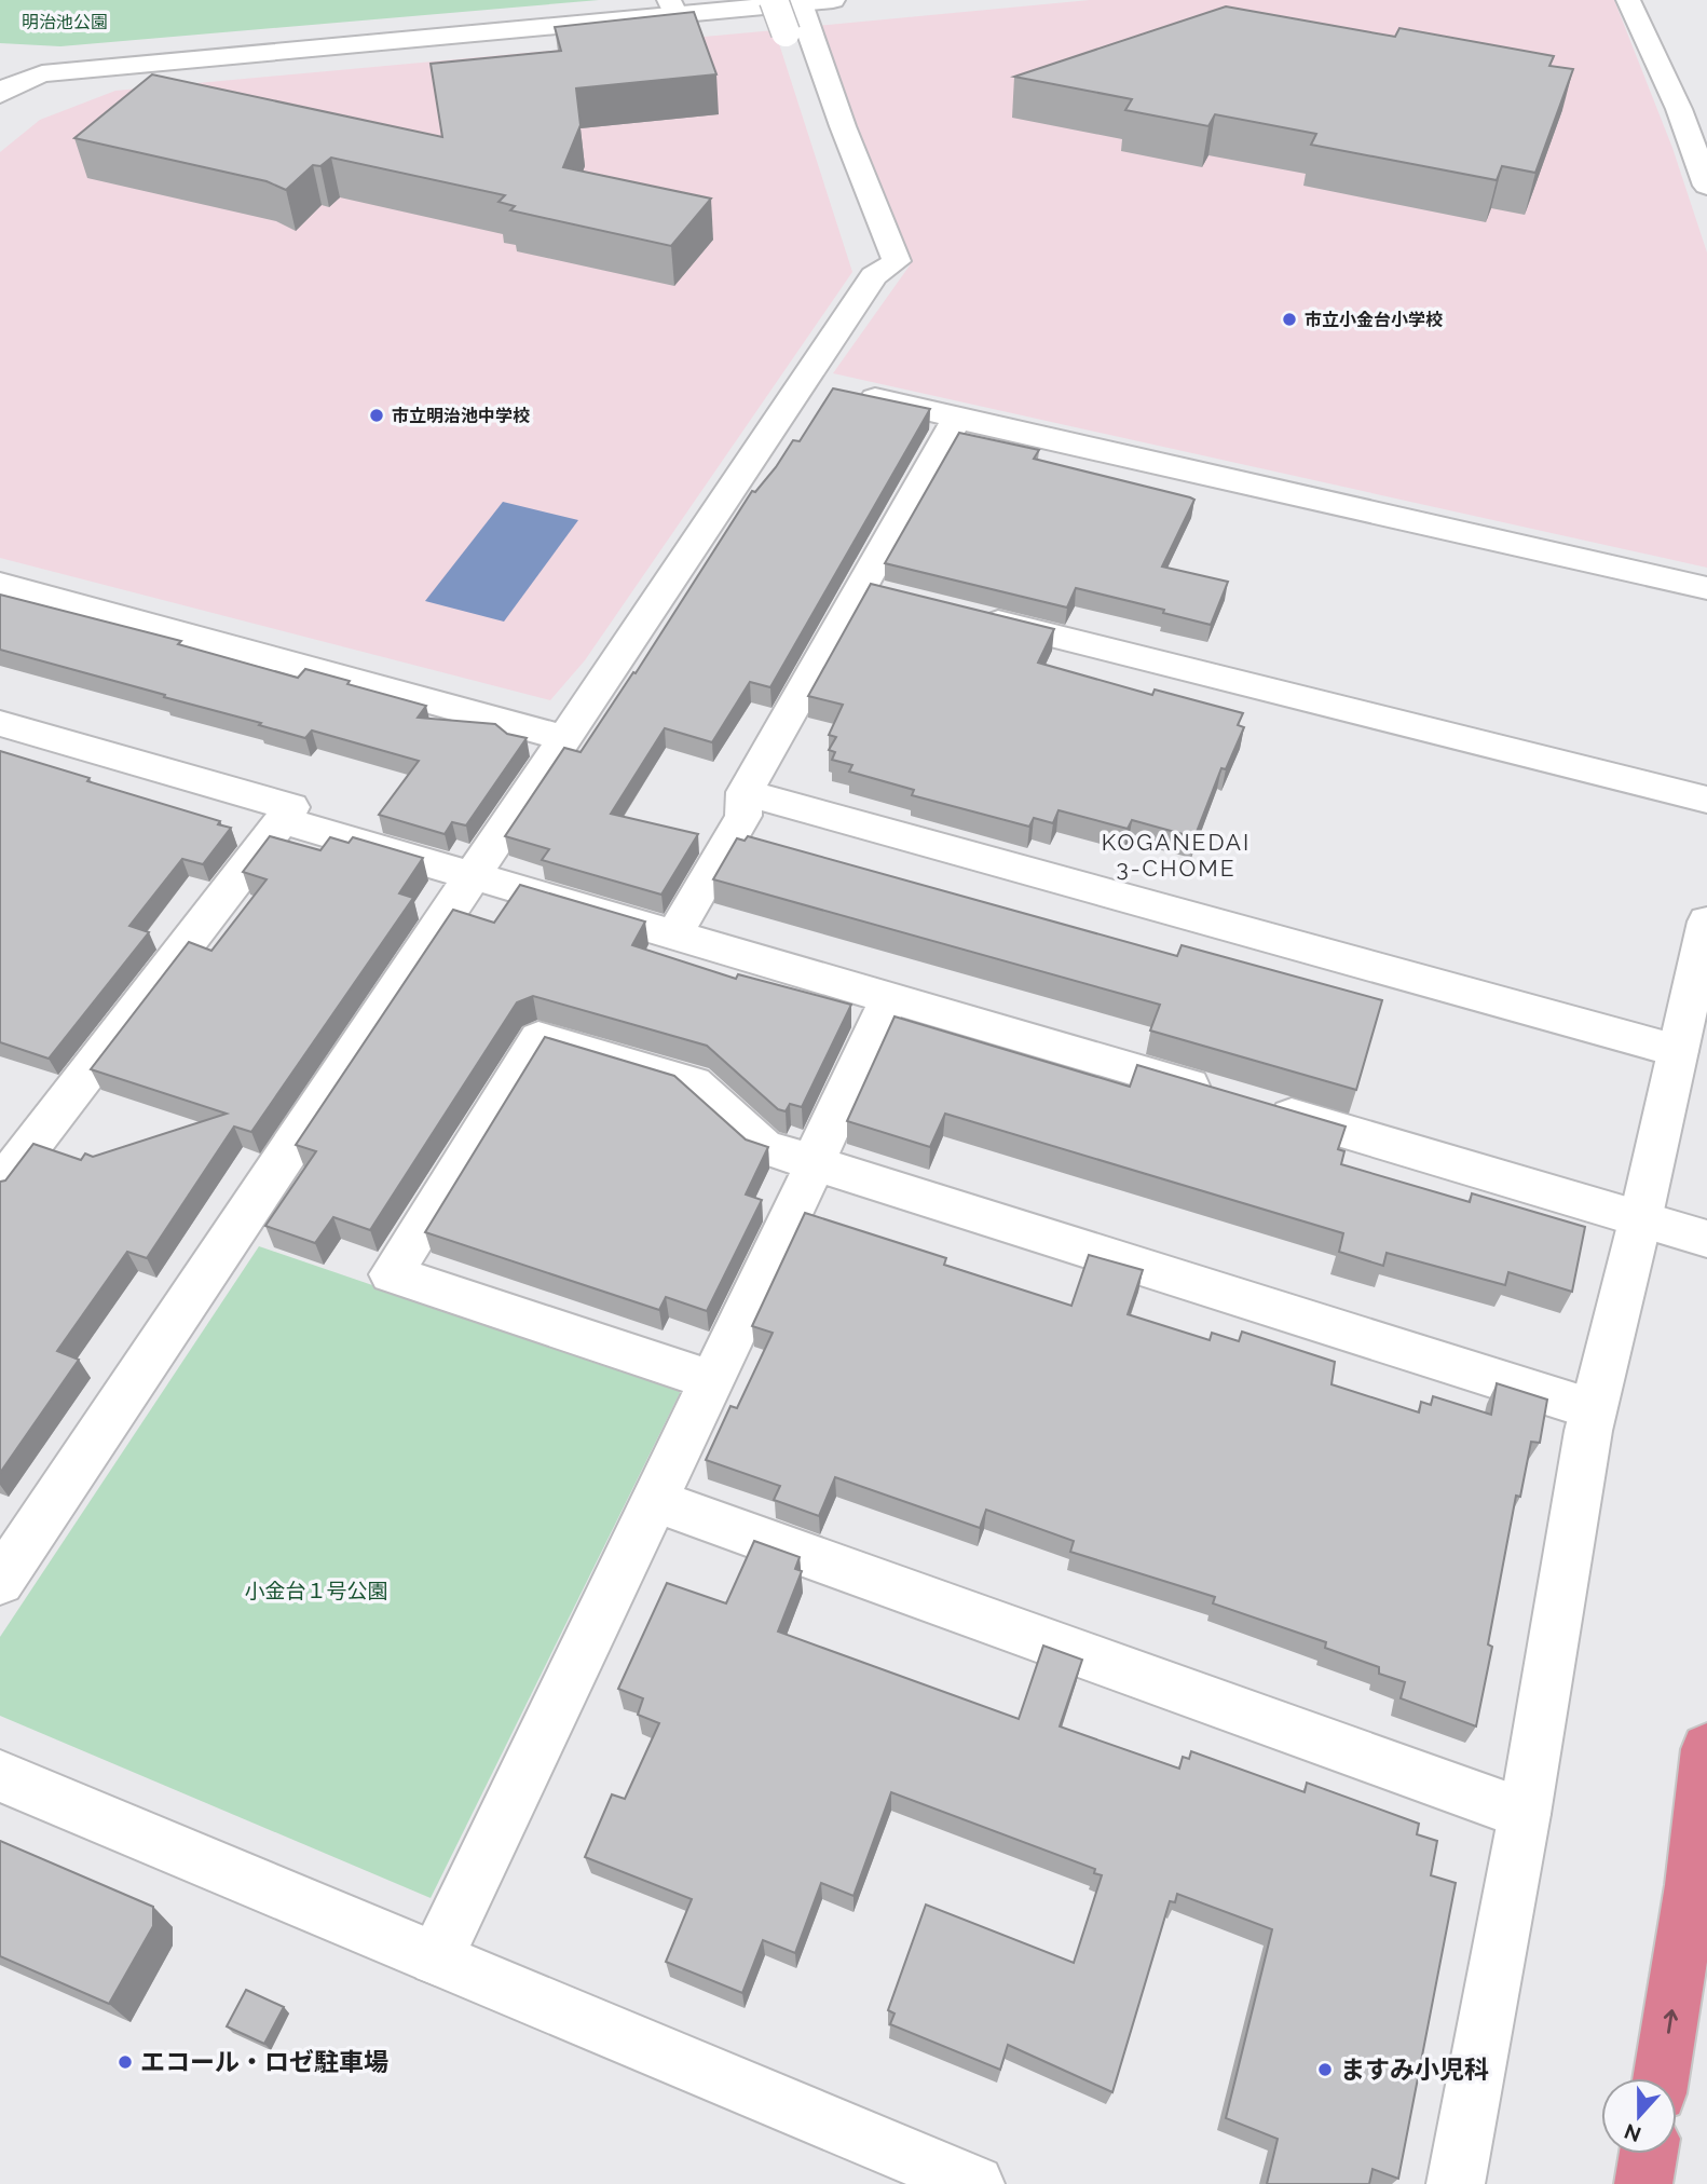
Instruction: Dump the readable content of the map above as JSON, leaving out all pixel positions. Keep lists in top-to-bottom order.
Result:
{
  "districts": ["KOGANEDAI 3-CHOME"],
  "parks": ["明治池公園", "小金台１号公園"],
  "places": [
    "市立小金台小学校",
    "市立明治池中学校",
    "エコール・ロゼ駐車場",
    "ますみ小児科"
  ],
  "north": "bottom"
}
